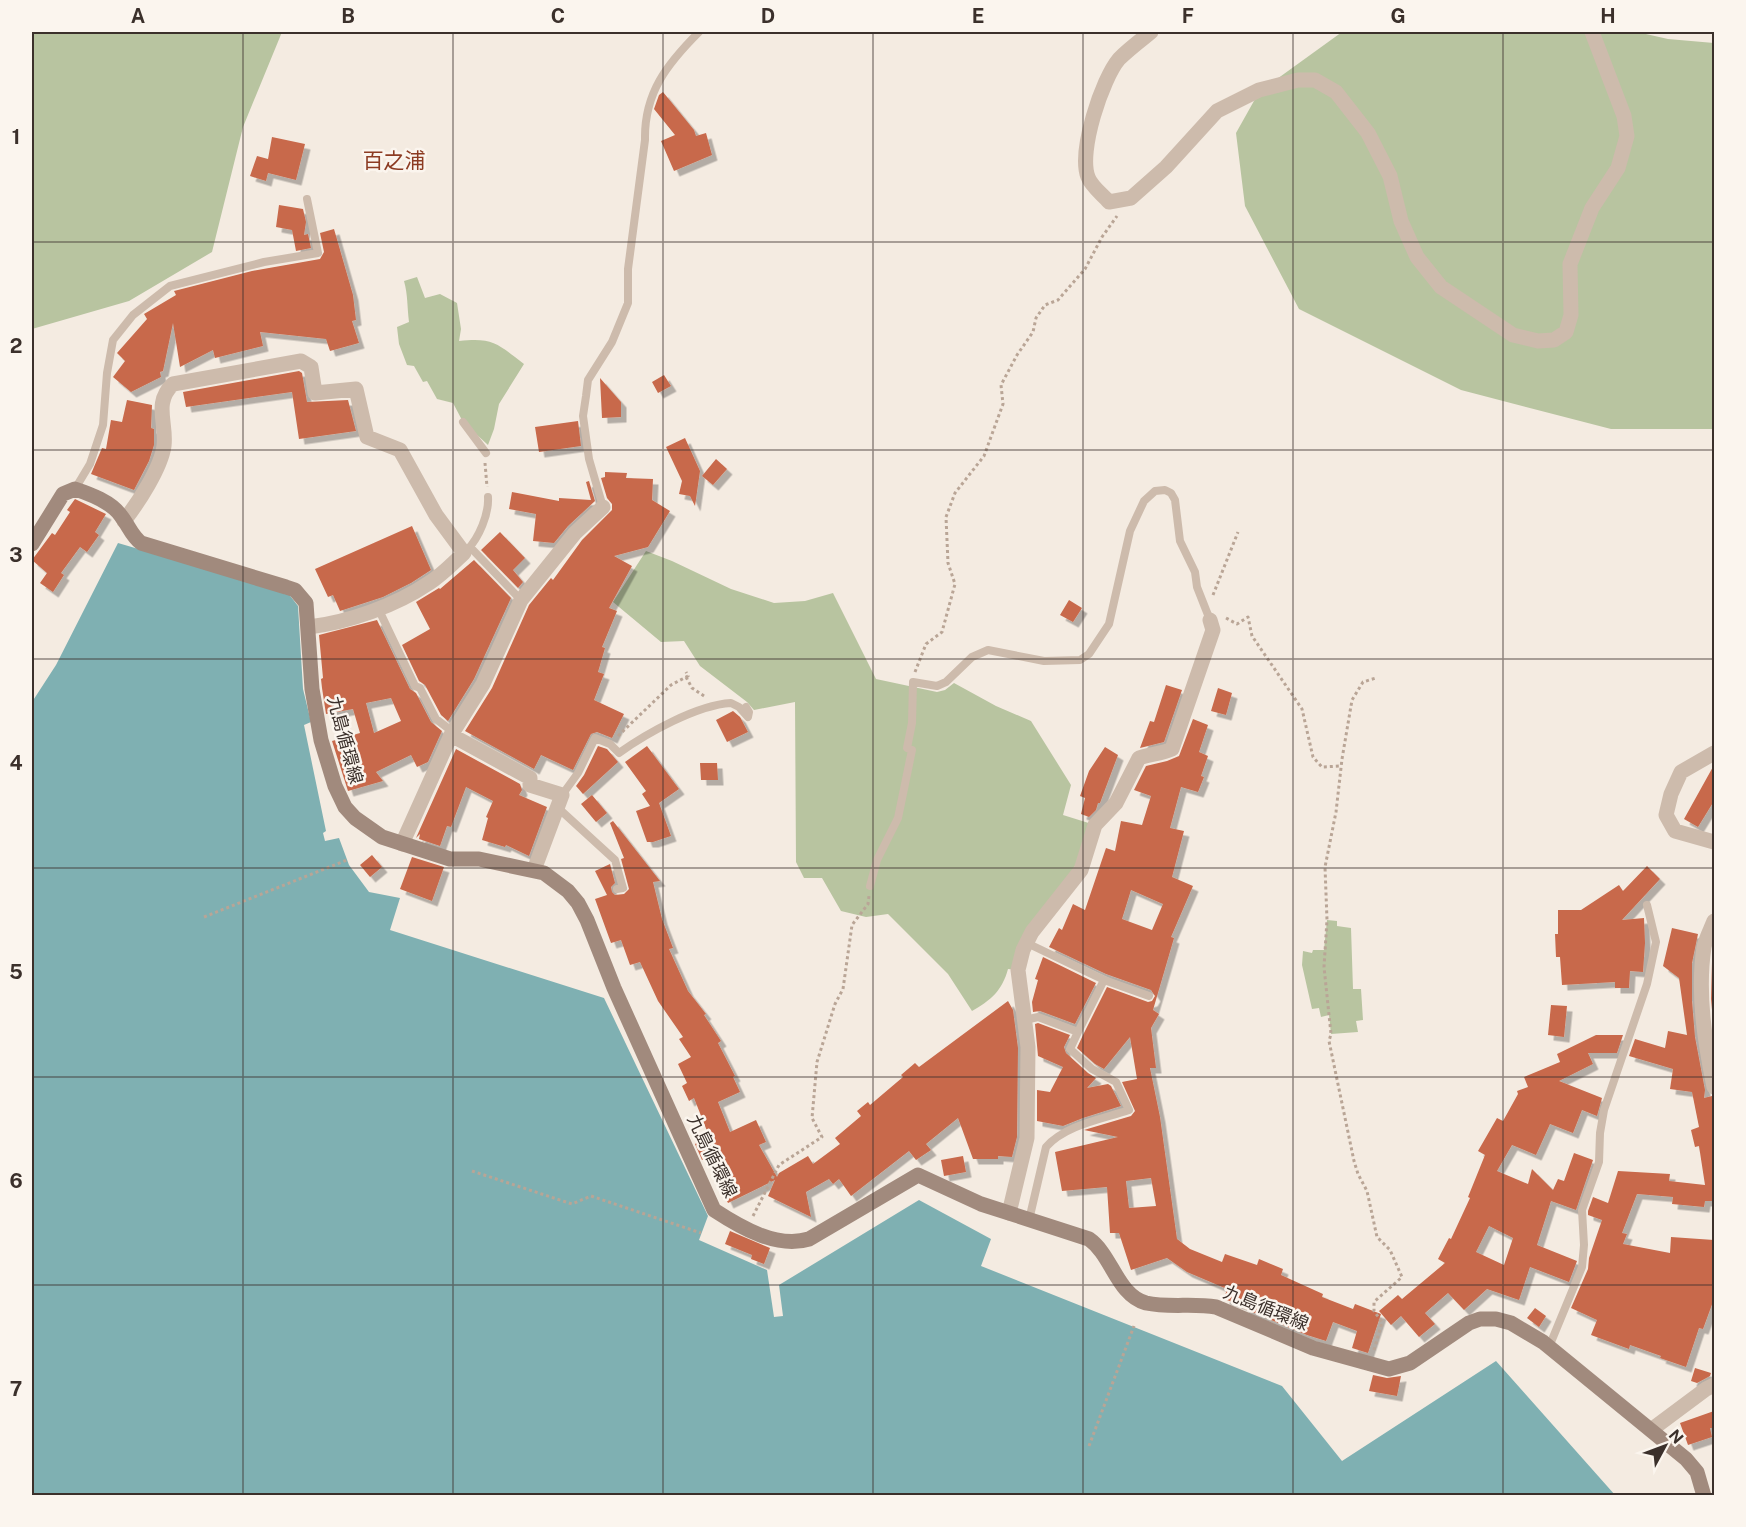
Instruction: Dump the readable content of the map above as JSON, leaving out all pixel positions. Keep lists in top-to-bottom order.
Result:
{
  "streets": {
    "main road": ["九島循環線"]
  },
  "districts": ["百之浦"],
  "north": "top right",
  "grid": {
    "columns": [
      "A",
      "B",
      "C",
      "D",
      "E",
      "F",
      "G",
      "H"
    ],
    "rows": [
      "1",
      "2",
      "3",
      "4",
      "5",
      "6",
      "7"
    ]
  }
}
